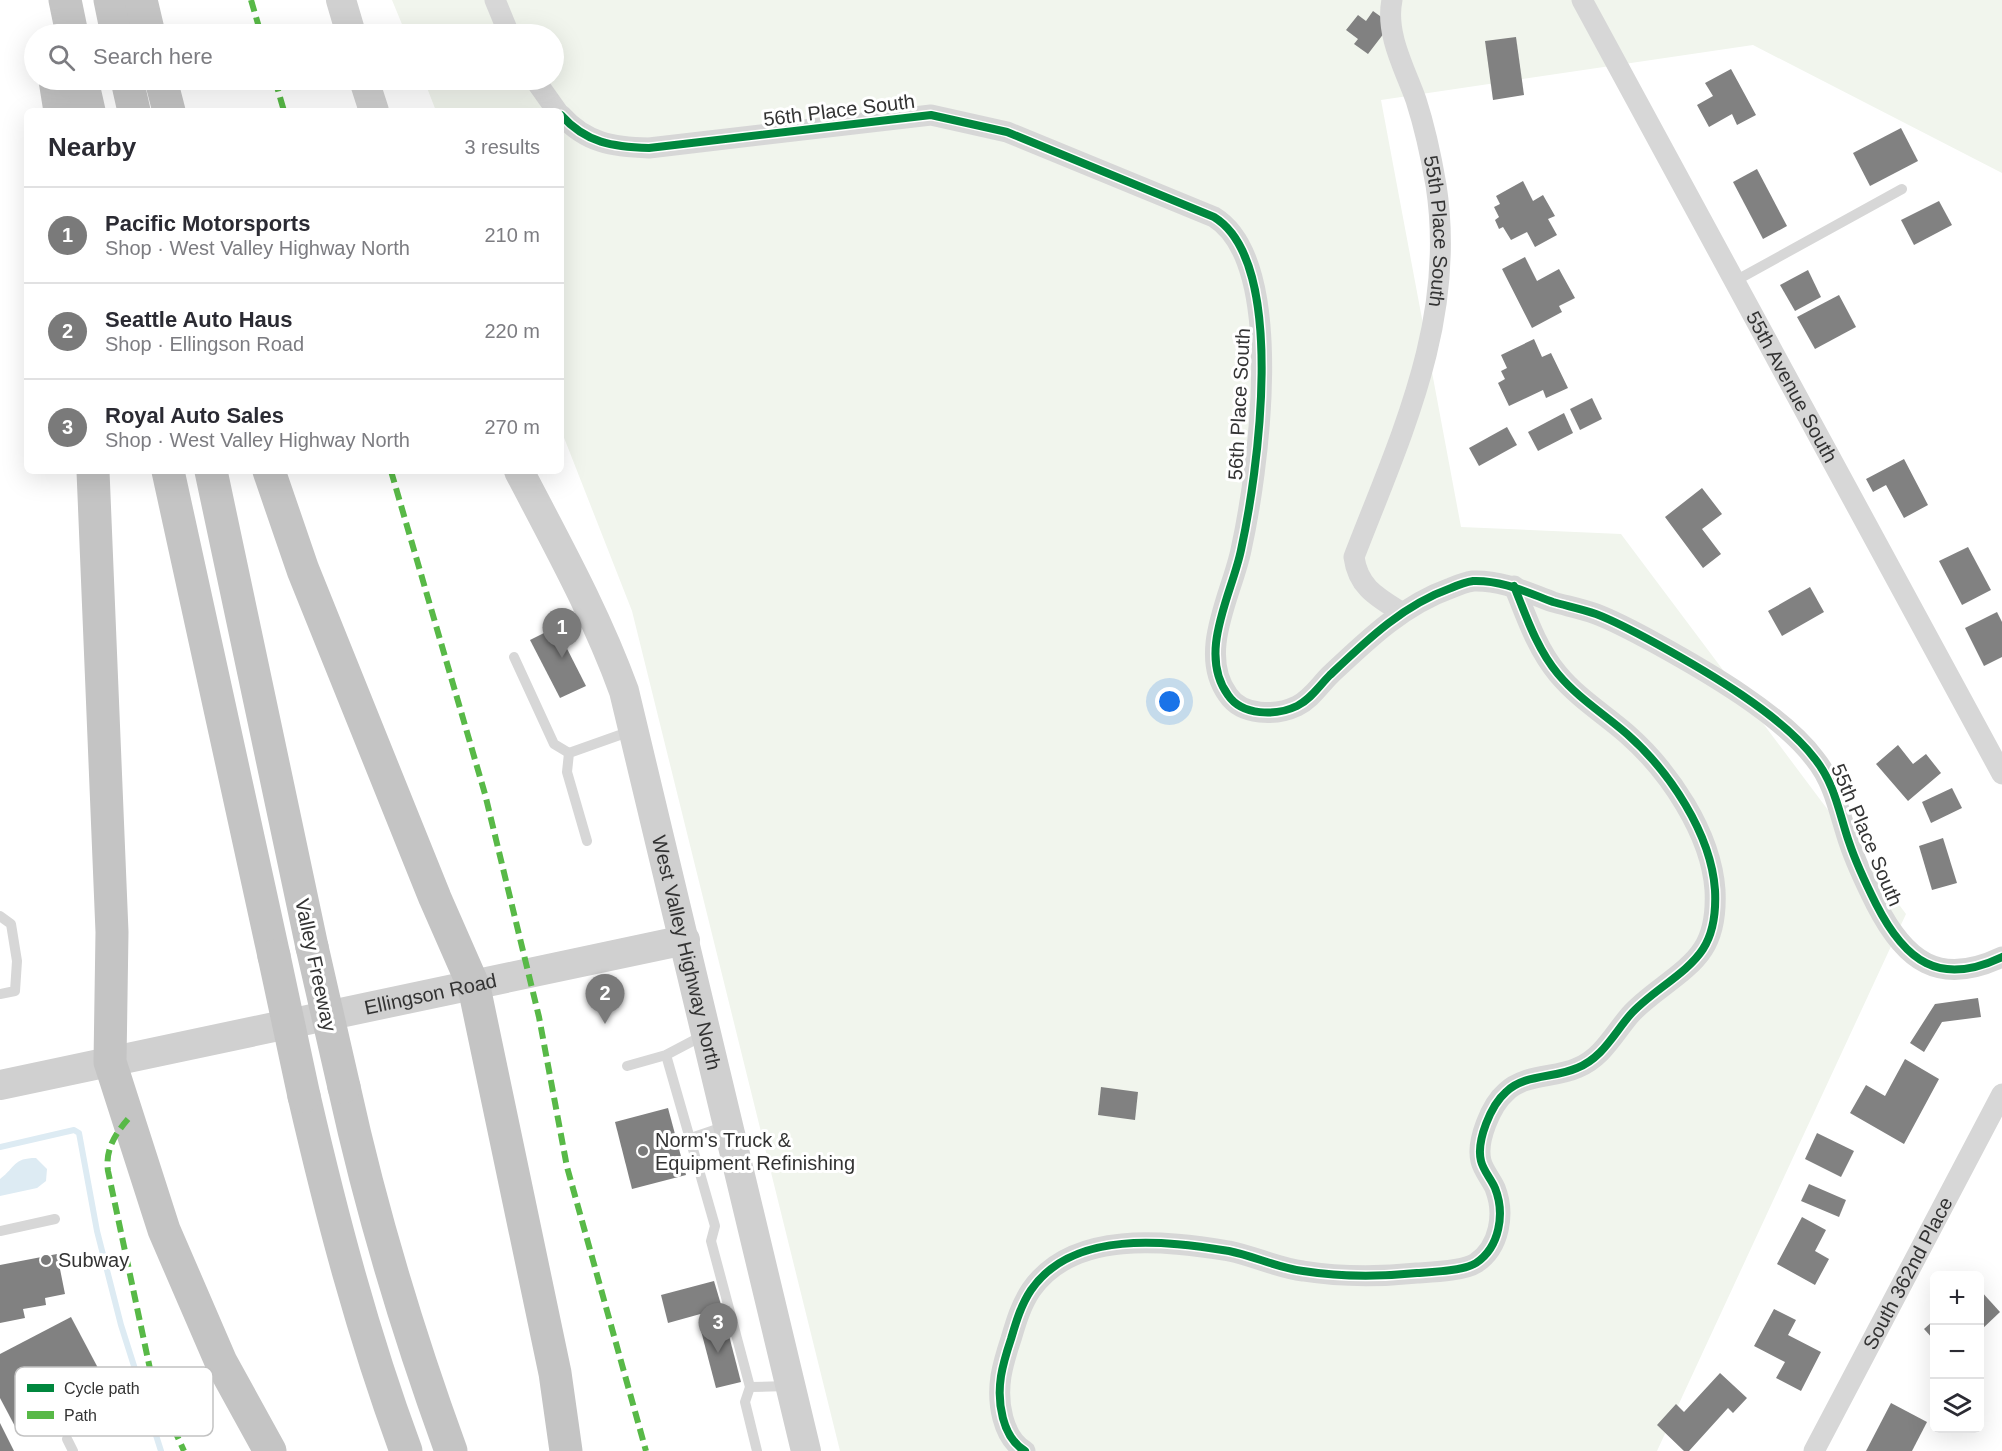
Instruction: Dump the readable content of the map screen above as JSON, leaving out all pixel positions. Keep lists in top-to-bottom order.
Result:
{
  "streets": {
    "highway": ["Valley Freeway"],
    "main road": ["West Valley Highway North", "Ellingson Road"],
    "street": [
      "56th Place South",
      "55th Place South",
      "55th Avenue South",
      "South 362nd Place"
    ]
  },
  "crossings": [
    ["56th Place South", "55th Place South"],
    ["West Valley Highway North", "Ellingson Road"]
  ],
  "places": ["Norm's Truck & Equipment Refinishing", "Subway"],
  "legend": ["Cycle path", "Path"],
  "page": {
    "search": "Search here",
    "heading": ["Nearby", "3 results"],
    "list": [
      {
        "mark": "1",
        "name": "Pacific Motorsports",
        "note": "Shop · West Valley Highway North",
        "value": "210 m"
      },
      {
        "mark": "2",
        "name": "Seattle Auto Haus",
        "note": "Shop · Ellingson Road",
        "value": "220 m"
      },
      {
        "mark": "3",
        "name": "Royal Auto Sales",
        "note": "Shop · West Valley Highway North",
        "value": "270 m"
      }
    ],
    "pins": ["1", "2", "3"],
    "map_buttons": ["+", "−"]
  }
}
